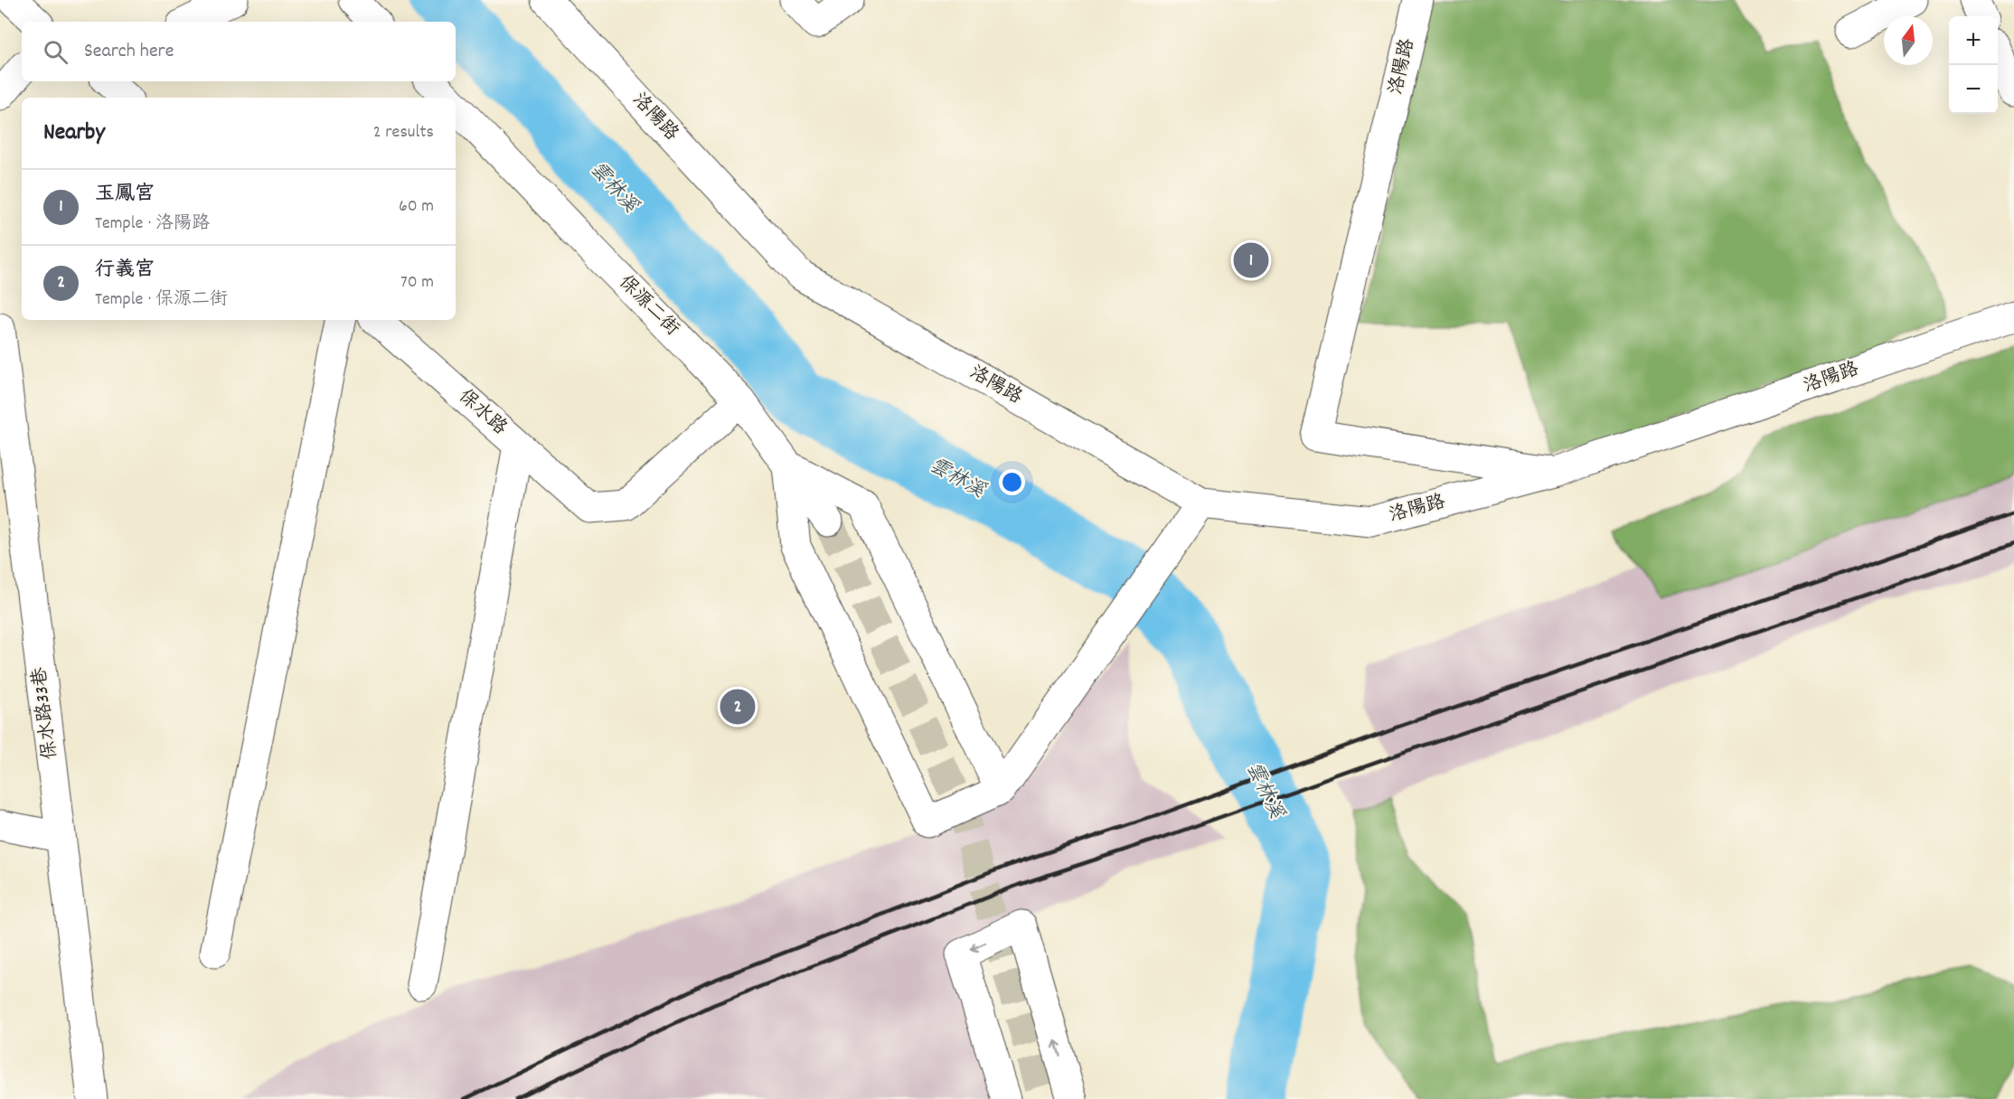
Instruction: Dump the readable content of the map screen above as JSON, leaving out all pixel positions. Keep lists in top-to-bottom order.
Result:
{
  "streets": {
    "street": [
      "洛陽路",
      "保源二街",
      "保水路",
      "保水路33巷"
    ]
  },
  "crossings": [
    ["保源二街", "保水路"]
  ],
  "water": ["雲林溪"],
  "north": "top",
  "page": {
    "map_buttons": ["+", "−"],
    "search": "Search here",
    "heading": ["Nearby", "2 results"],
    "list": [
      {
        "mark": "1",
        "name": "玉鳳宮",
        "note": "Temple · 洛陽路",
        "value": "60 m"
      },
      {
        "mark": "2",
        "name": "行義宮",
        "note": "Temple · 保源二街",
        "value": "70 m"
      }
    ],
    "pins": ["1", "2"]
  }
}
